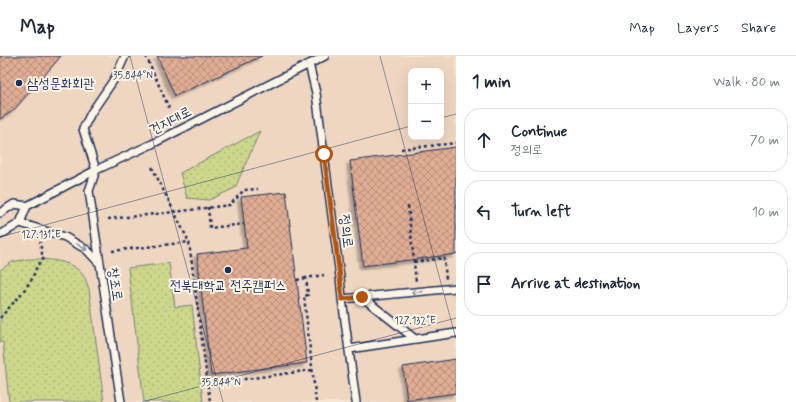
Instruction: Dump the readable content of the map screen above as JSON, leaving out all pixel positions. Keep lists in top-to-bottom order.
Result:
{
  "streets": {
    "lane": ["건지대로", "정의로", "창조로"]
  },
  "crossings": [
    ["건지대로", "정의로"],
    ["건지대로", "창조로"]
  ],
  "places": ["삼성문화회관", "전북대학교 전주캠퍼스"],
  "page": {
    "header": "Map",
    "nav": ["Map", "Layers", "Share"],
    "heading": ["1 min", "Walk · 80 m"],
    "map_buttons": ["+", "−"],
    "list": [
      ["Continue", "정의로", "70 m"],
      ["Turn left", "10 m"],
      "Arrive at destination"
    ]
  },
  "coordinates": ["35.844°N", "127.131°E", "127.132°E"]
}
